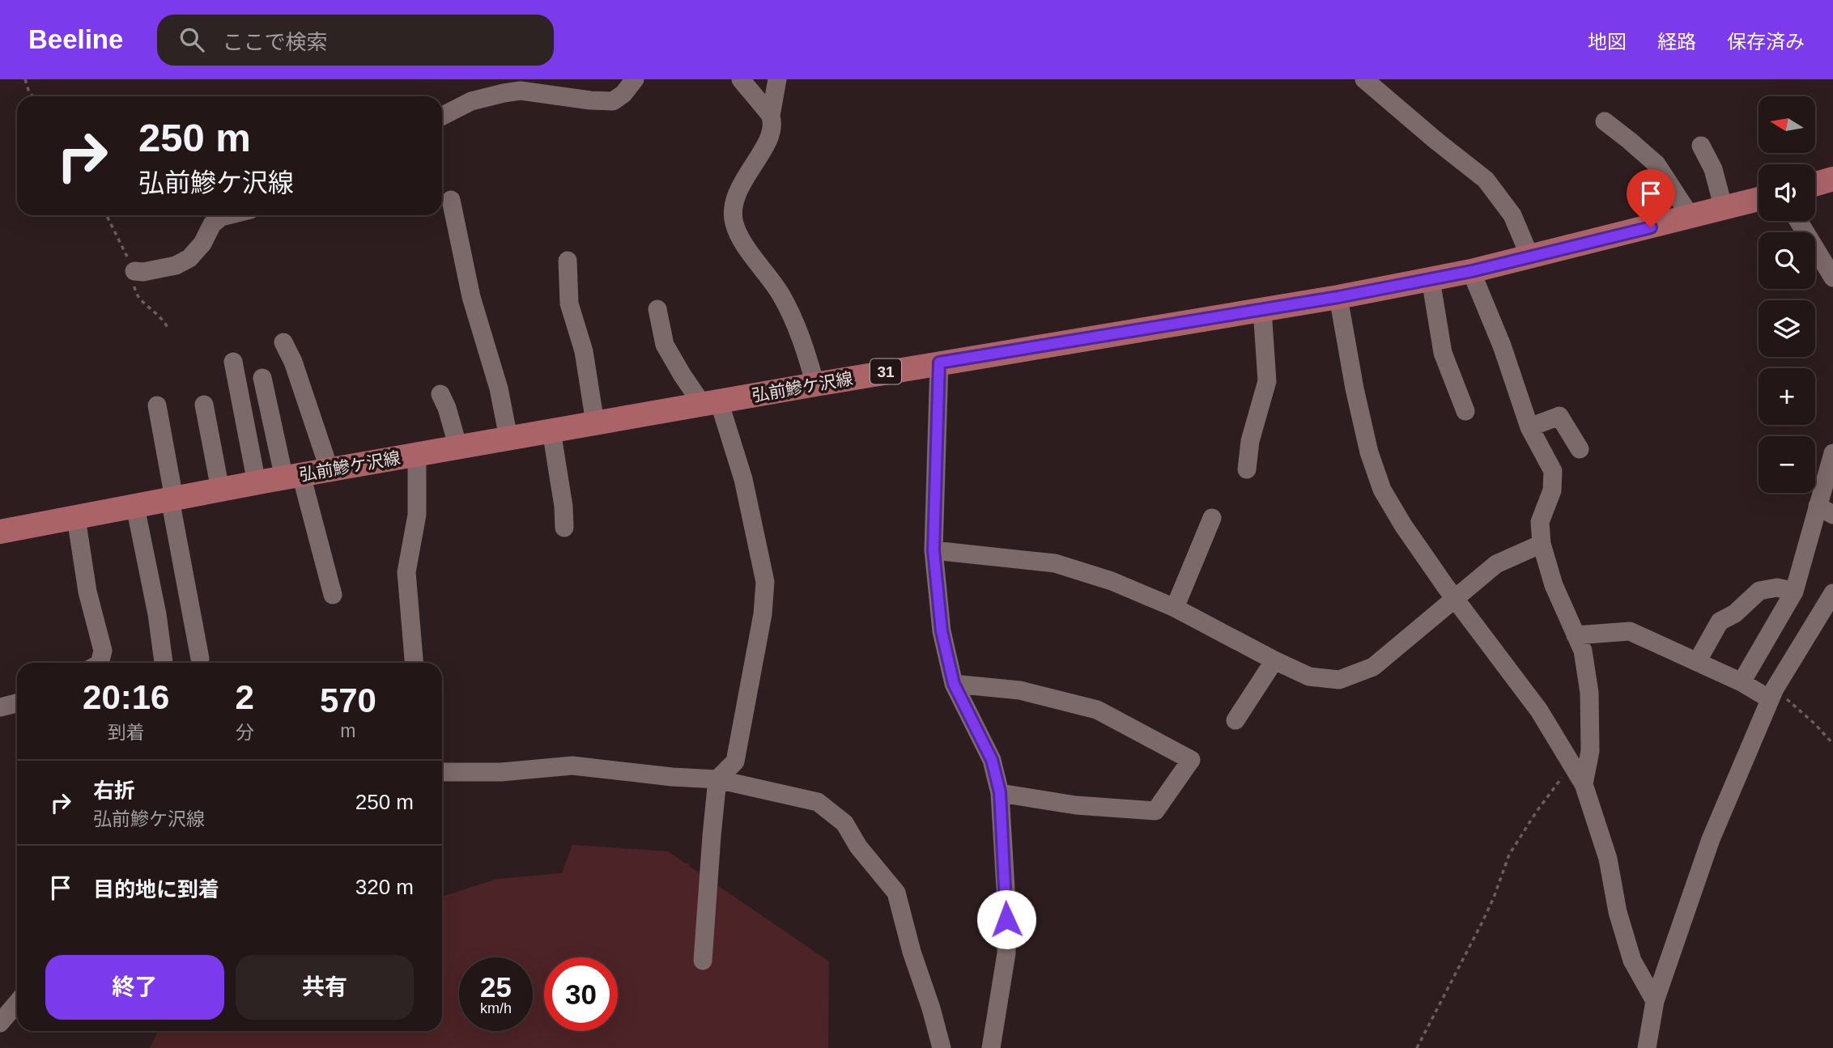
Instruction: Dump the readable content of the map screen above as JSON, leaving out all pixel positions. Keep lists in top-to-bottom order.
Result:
{
  "streets": {
    "main road": ["31", "弘前鰺ケ沢線"]
  },
  "north": "left",
  "page": {
    "header": "Beeline",
    "search": "ここで検索",
    "nav": ["地図", "経路", "保存済み"],
    "map_buttons": ["+", "−"],
    "turn": ["250 m", "弘前鰺ケ沢線"],
    "eta": [
      "20:16",
      "到着",
      "2",
      "分",
      "570",
      "m"
    ],
    "list": [
      {
        "name": "右折",
        "note": "弘前鰺ケ沢線",
        "value": "250 m"
      },
      {
        "name": "目的地に到着",
        "value": "320 m"
      }
    ],
    "buttons": ["終了", "共有"],
    "speed": "25 km/h",
    "limit": "30"
  }
}
